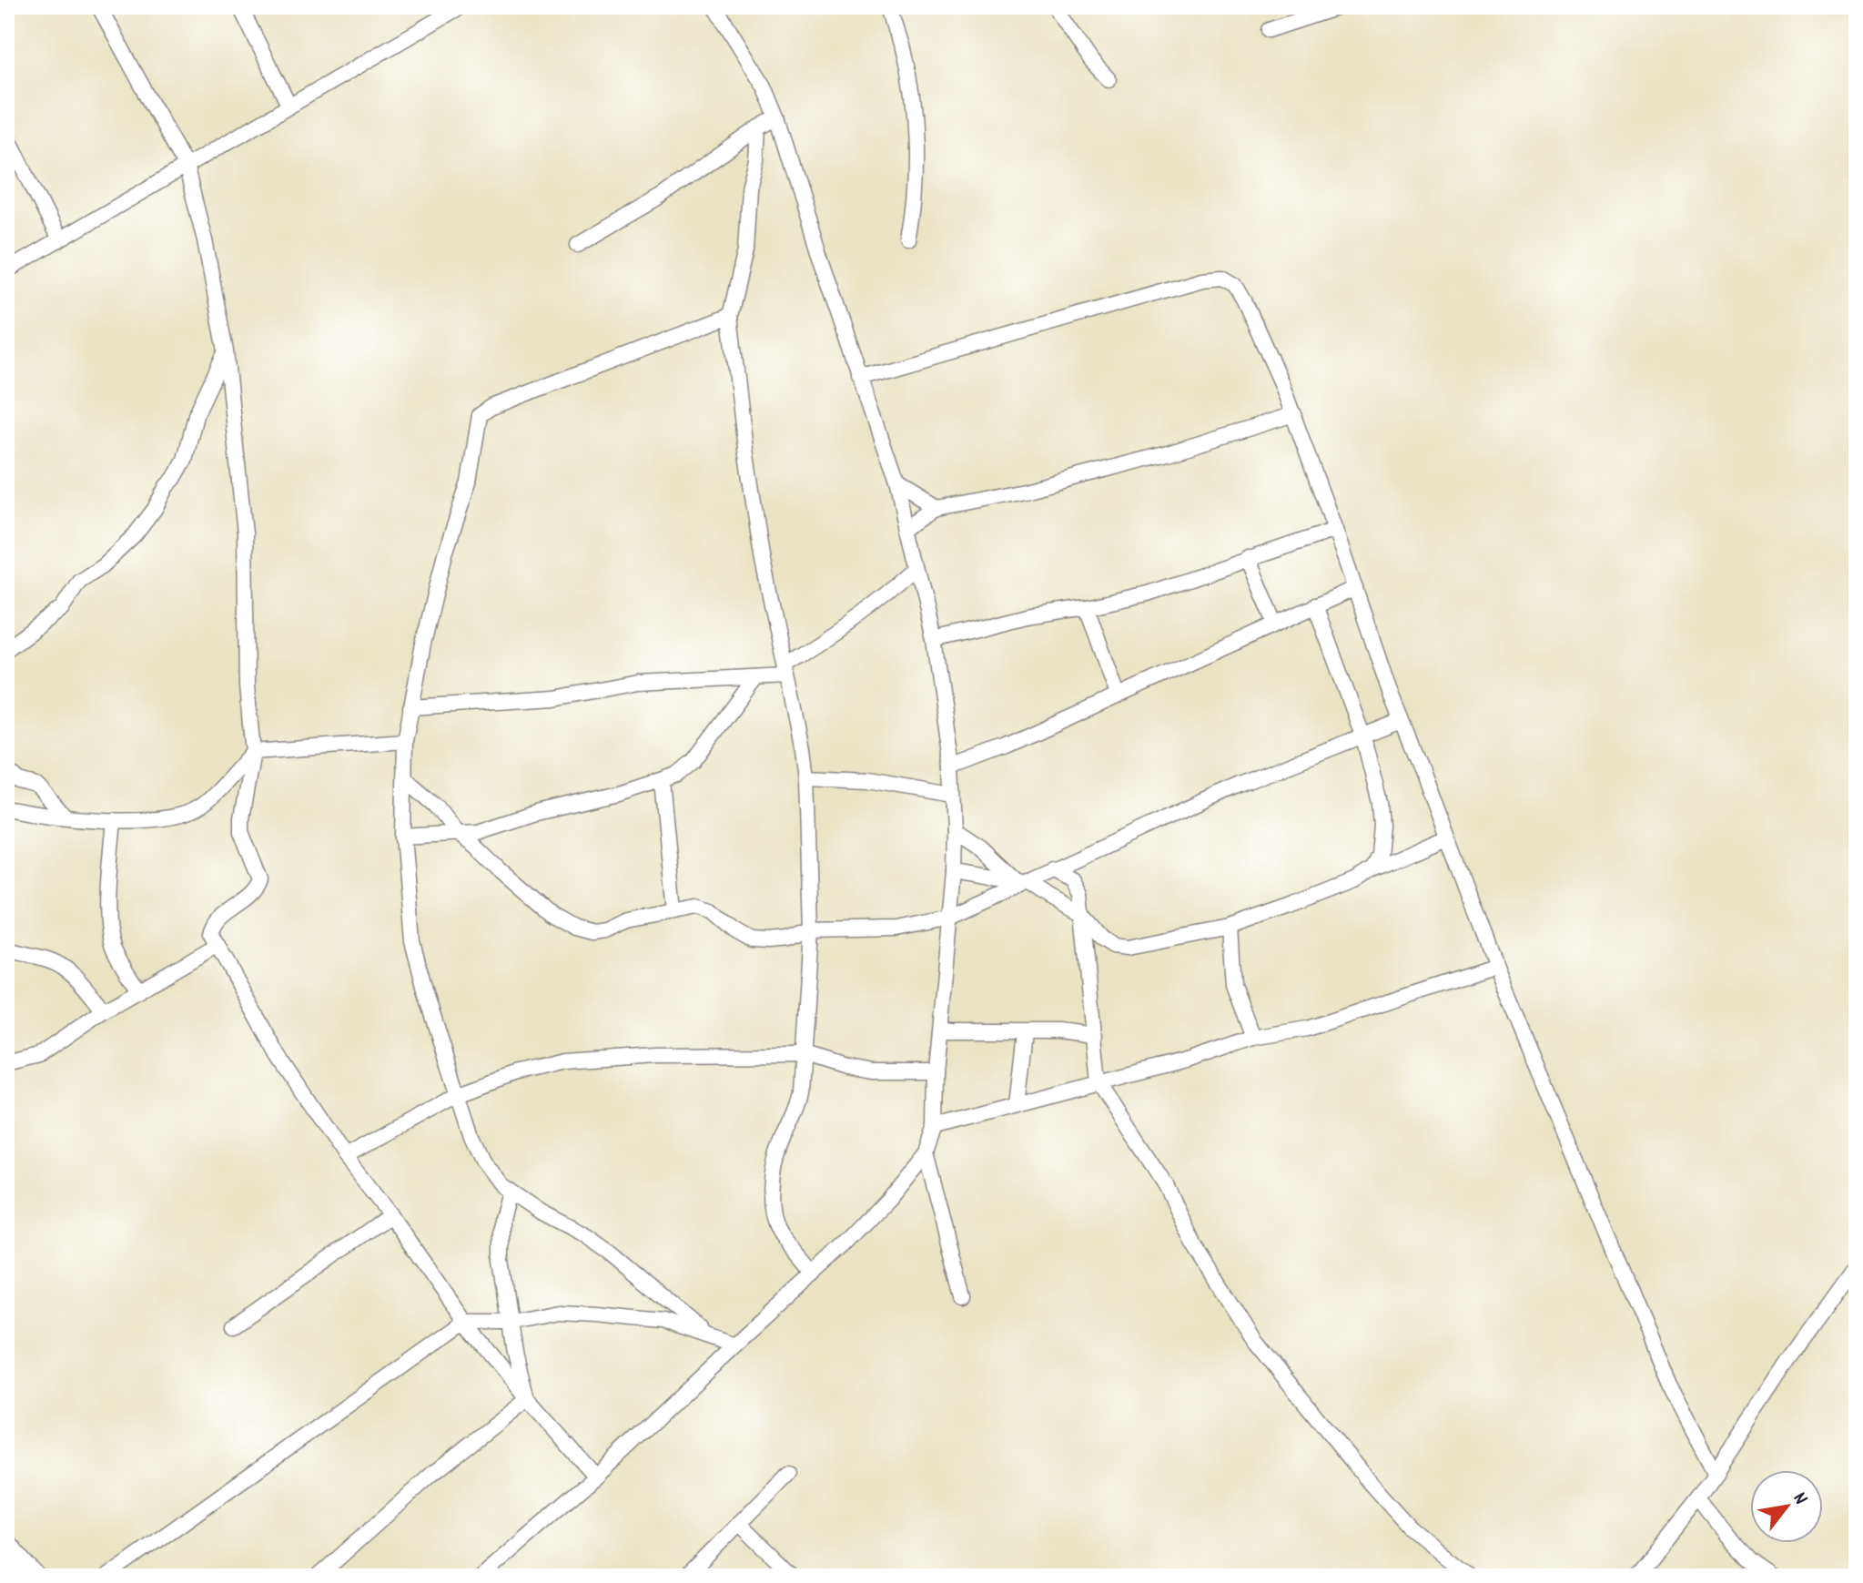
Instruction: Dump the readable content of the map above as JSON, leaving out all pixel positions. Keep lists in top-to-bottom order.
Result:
{
  "north": "top right"
}
